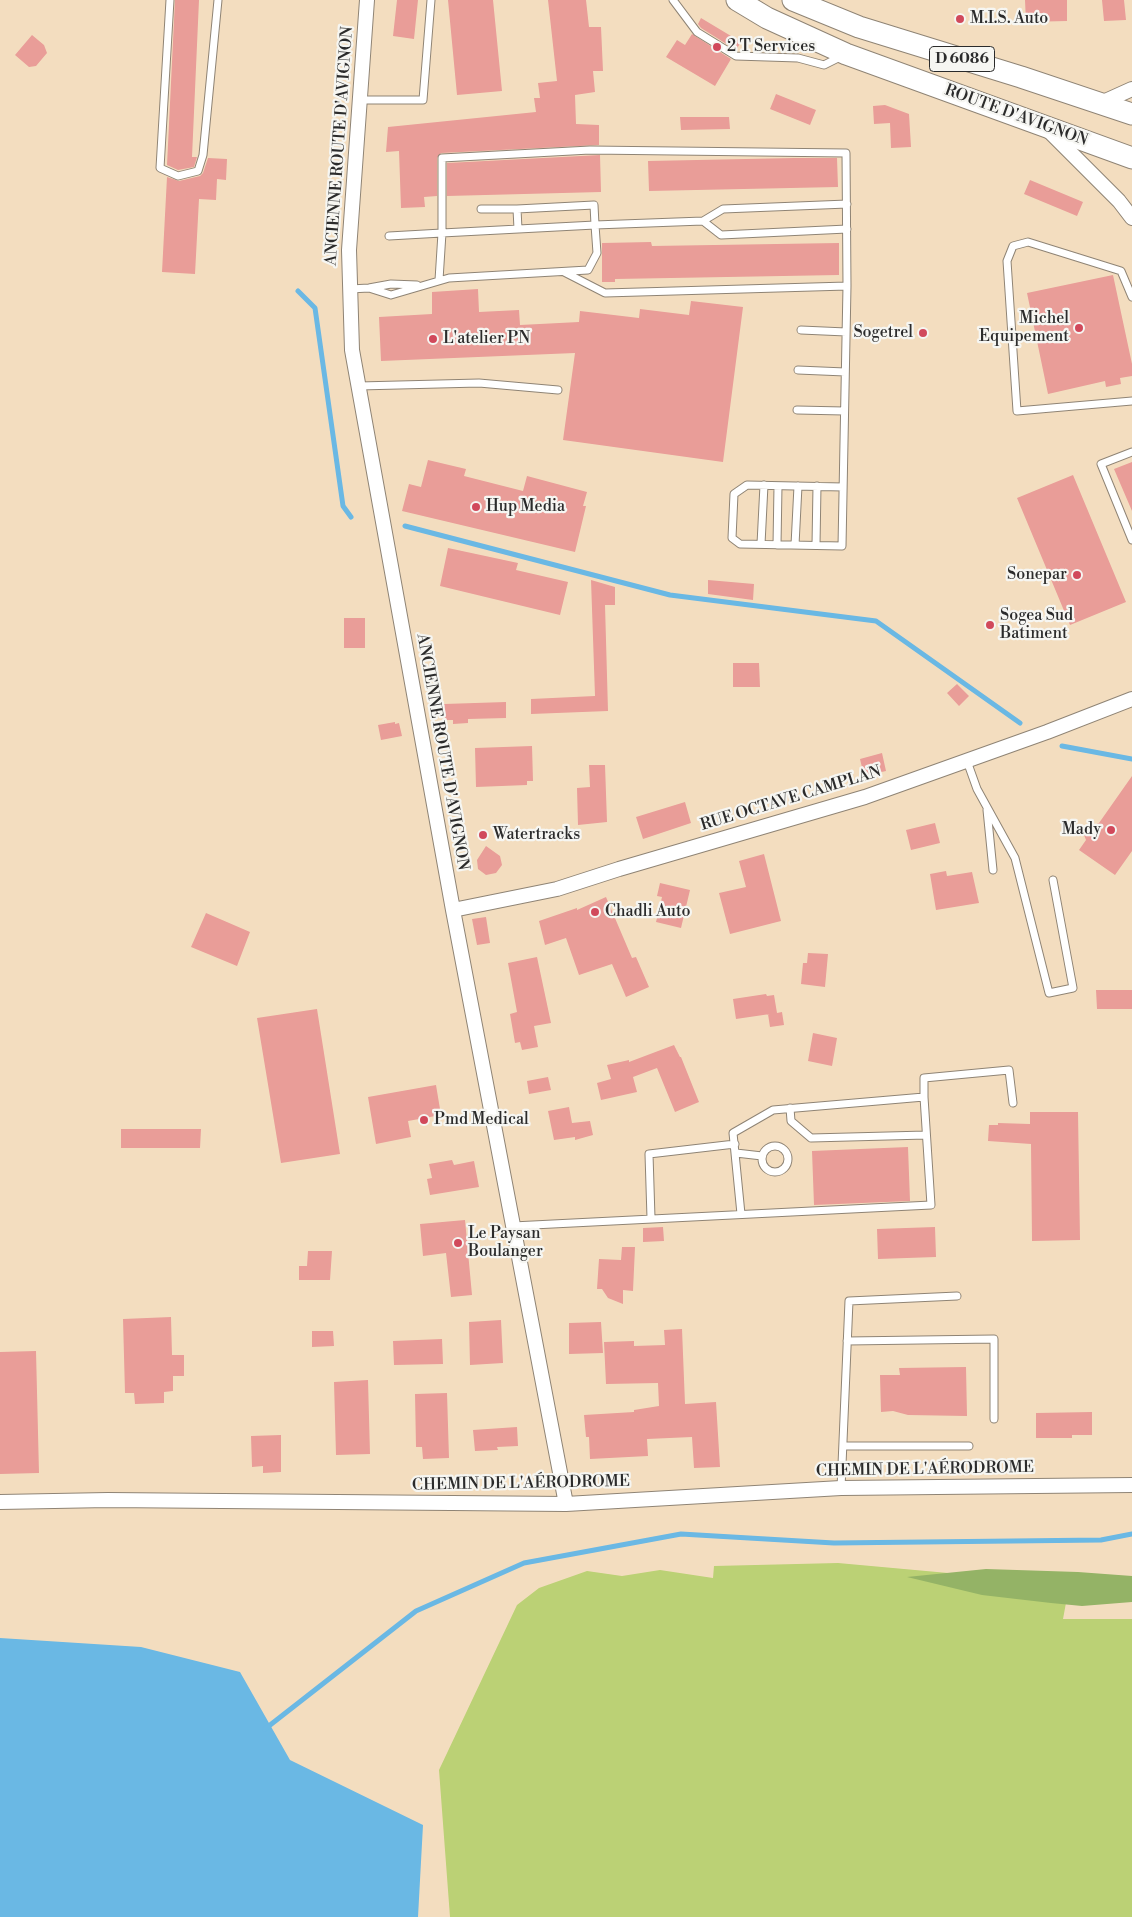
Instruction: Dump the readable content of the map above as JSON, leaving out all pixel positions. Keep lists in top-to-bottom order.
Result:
{
  "streets": {
    "main road": ["D 6086", "ROUTE D'AVIGNON"],
    "street": ["ANCIENNE ROUTE D'AVIGNON", "RUE OCTAVE CAMPLAN", "CHEMIN DE L'AÉRODROME"]
  },
  "crossings": [
    ["ANCIENNE ROUTE D'AVIGNON", "RUE OCTAVE CAMPLAN"],
    ["ANCIENNE ROUTE D'AVIGNON", "CHEMIN DE L'AÉRODROME"]
  ],
  "places": [
    "M.I.S. Auto",
    "2 T Services",
    "Michel Equipement",
    "Sogetrel",
    "L'atelier PN",
    "Hup Media",
    "Sonepar",
    "Sogea Sud Batiment",
    "Mady",
    "Watertracks",
    "Chadli Auto",
    "Pmd Medical",
    "Le Paysan Boulanger"
  ]
}
